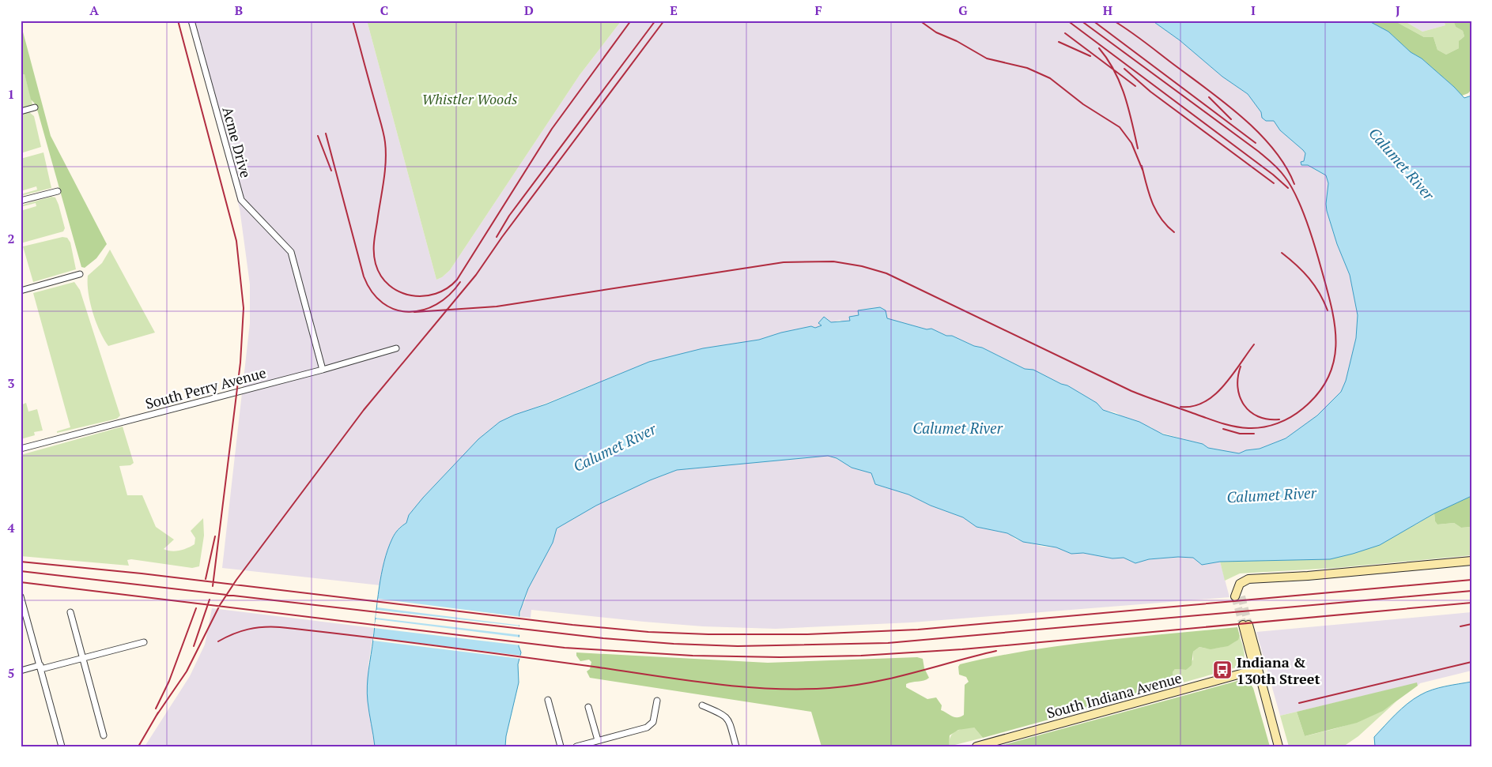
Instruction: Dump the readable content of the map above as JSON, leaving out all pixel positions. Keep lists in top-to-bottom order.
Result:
{
  "streets": {
    "main road": ["South Indiana Avenue"],
    "street": ["Acme Drive", "South Perry Avenue"]
  },
  "crossings": [
    ["Acme Drive", "South Perry Avenue"]
  ],
  "water": ["Calumet River"],
  "parks": ["Whistler Woods"],
  "places": {
    "bus stop": ["Indiana & 130th Street"]
  },
  "grid": {
    "columns": [
      "A",
      "B",
      "C",
      "D",
      "E",
      "F",
      "G",
      "H",
      "I",
      "J"
    ],
    "rows": [
      "1",
      "2",
      "3",
      "4",
      "5"
    ]
  }
}
